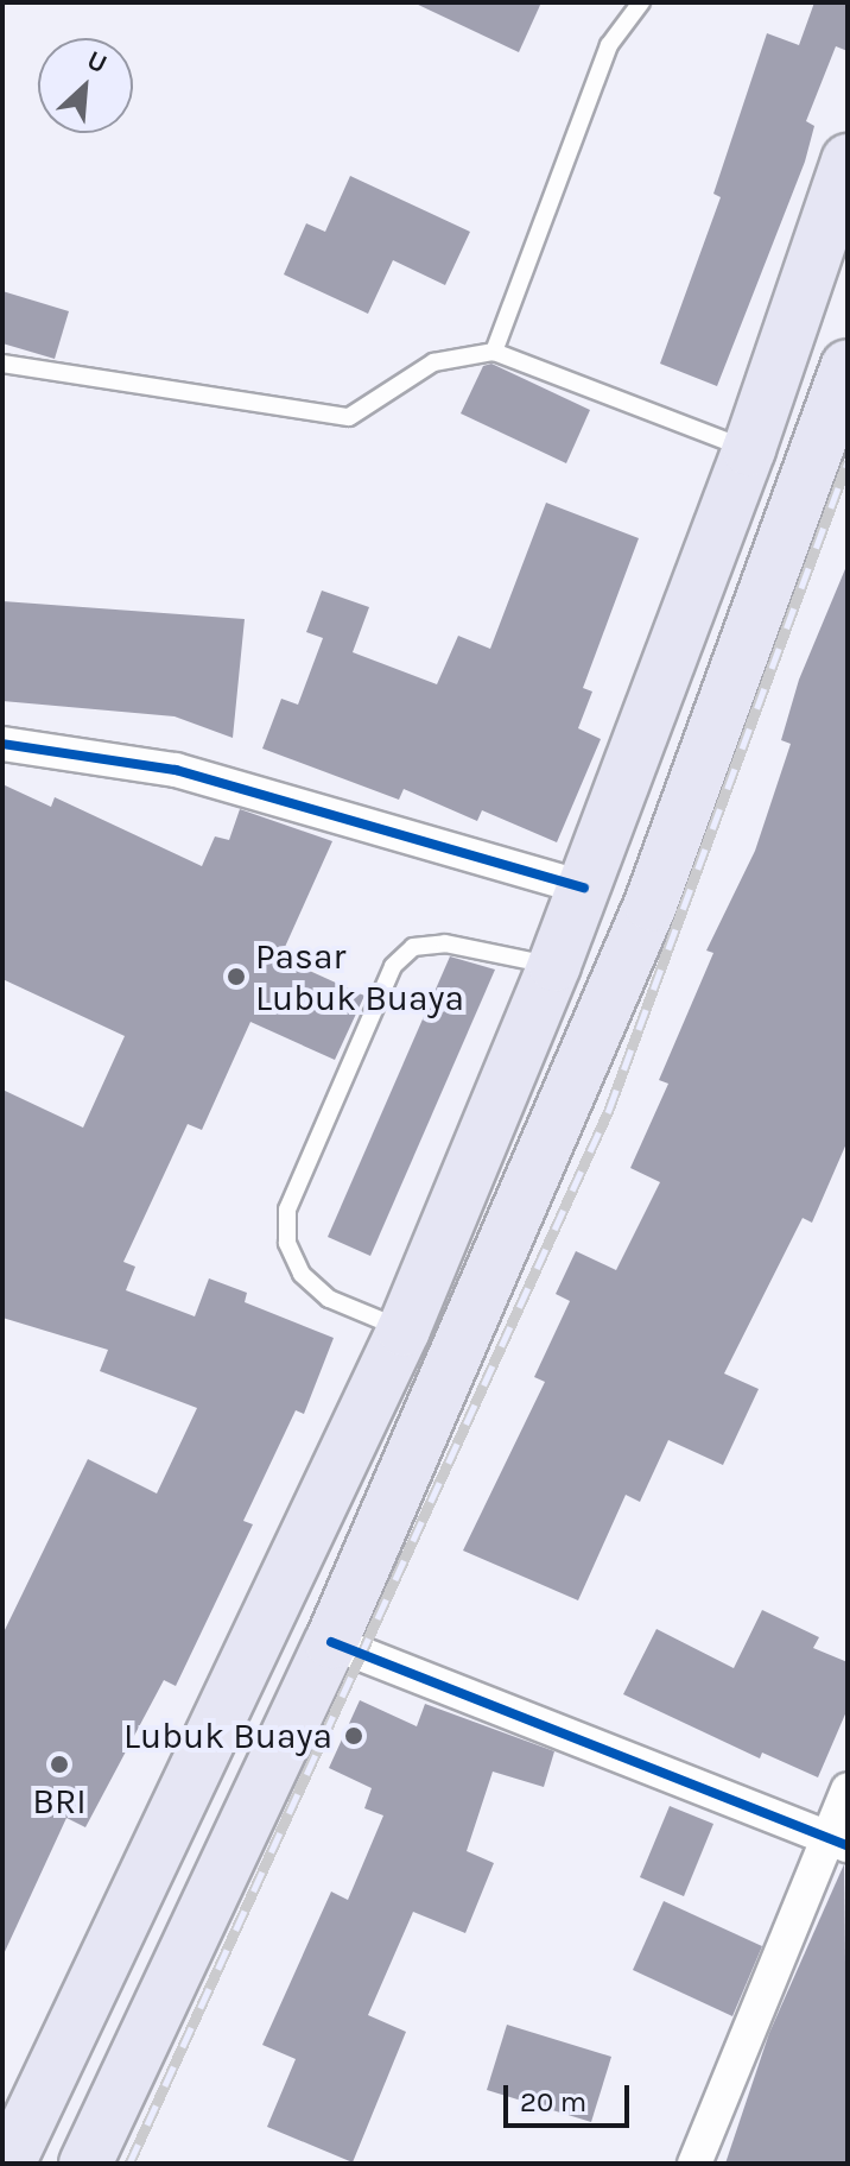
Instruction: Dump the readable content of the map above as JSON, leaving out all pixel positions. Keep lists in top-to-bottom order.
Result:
{
  "places": ["Pasar Lubuk Buaya", "Lubuk Buaya", "BRI"],
  "scale_bar": "20 m",
  "north": "top right"
}
